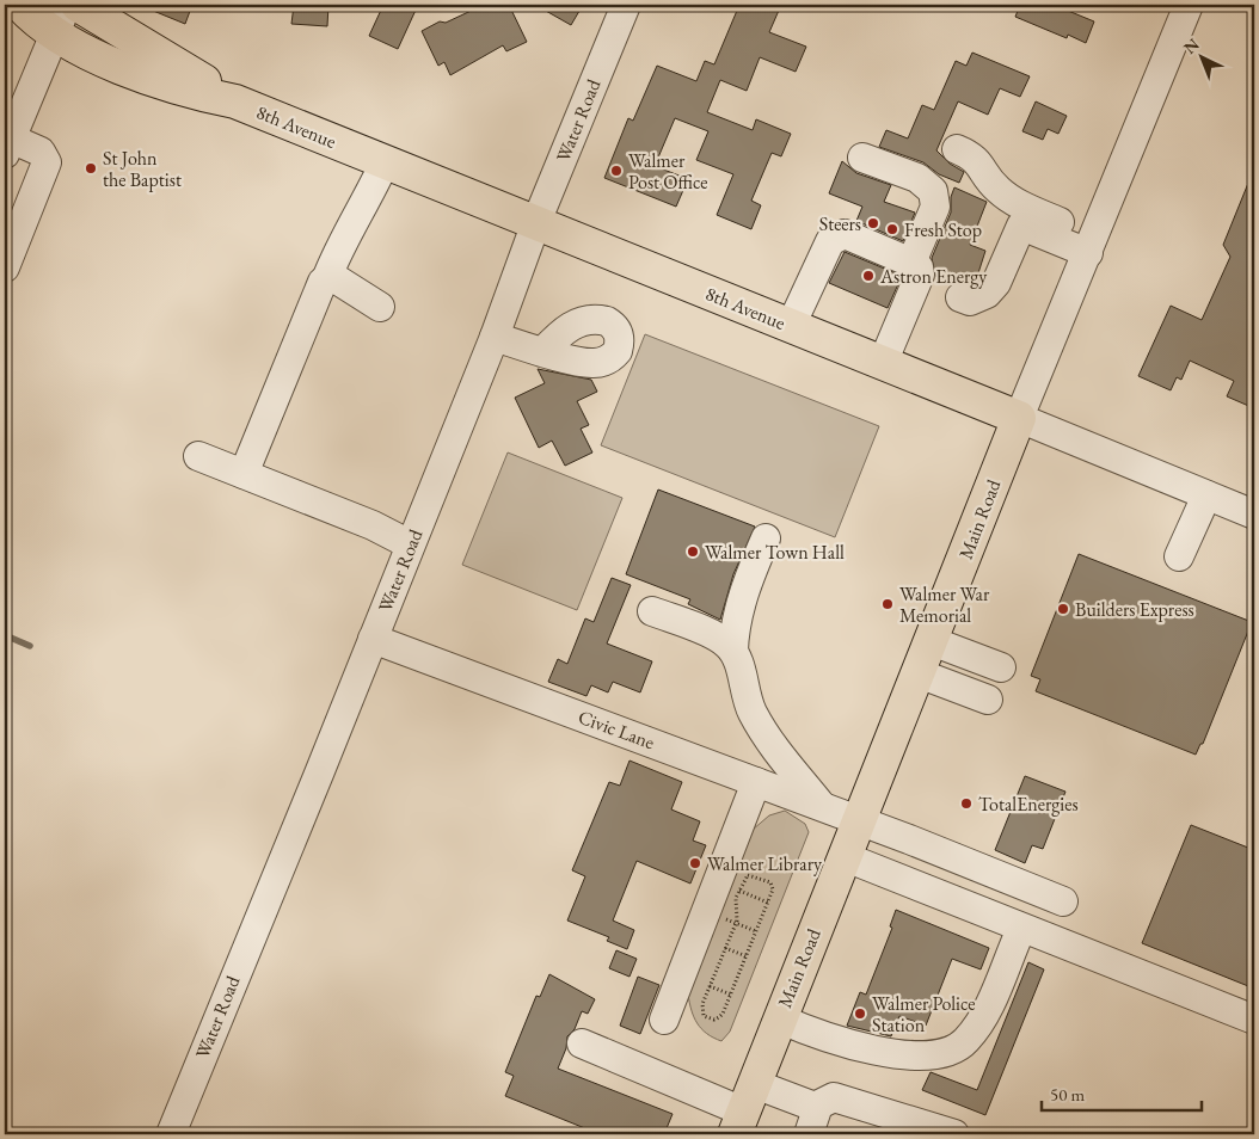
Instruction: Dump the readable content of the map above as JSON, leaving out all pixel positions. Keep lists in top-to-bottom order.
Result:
{
  "streets": {
    "main road": ["8th Avenue", "Main Road"],
    "street": ["Water Road", "Civic Lane"]
  },
  "crossings": [
    ["Water Road", "8th Avenue"],
    ["Water Road", "Civic Lane"],
    ["8th Avenue", "Main Road"],
    ["Main Road", "Civic Lane"]
  ],
  "places": [
    "St John the Baptist",
    "Walmer Post Office",
    "Steers",
    "Fresh Stop",
    "Astron Energy",
    "Walmer Town Hall",
    "Walmer War Memorial",
    "Builders Express",
    "TotalEnergies",
    "Walmer Library",
    "Walmer Police Station"
  ],
  "scale_bar": "50 m",
  "north": "top left"
}
